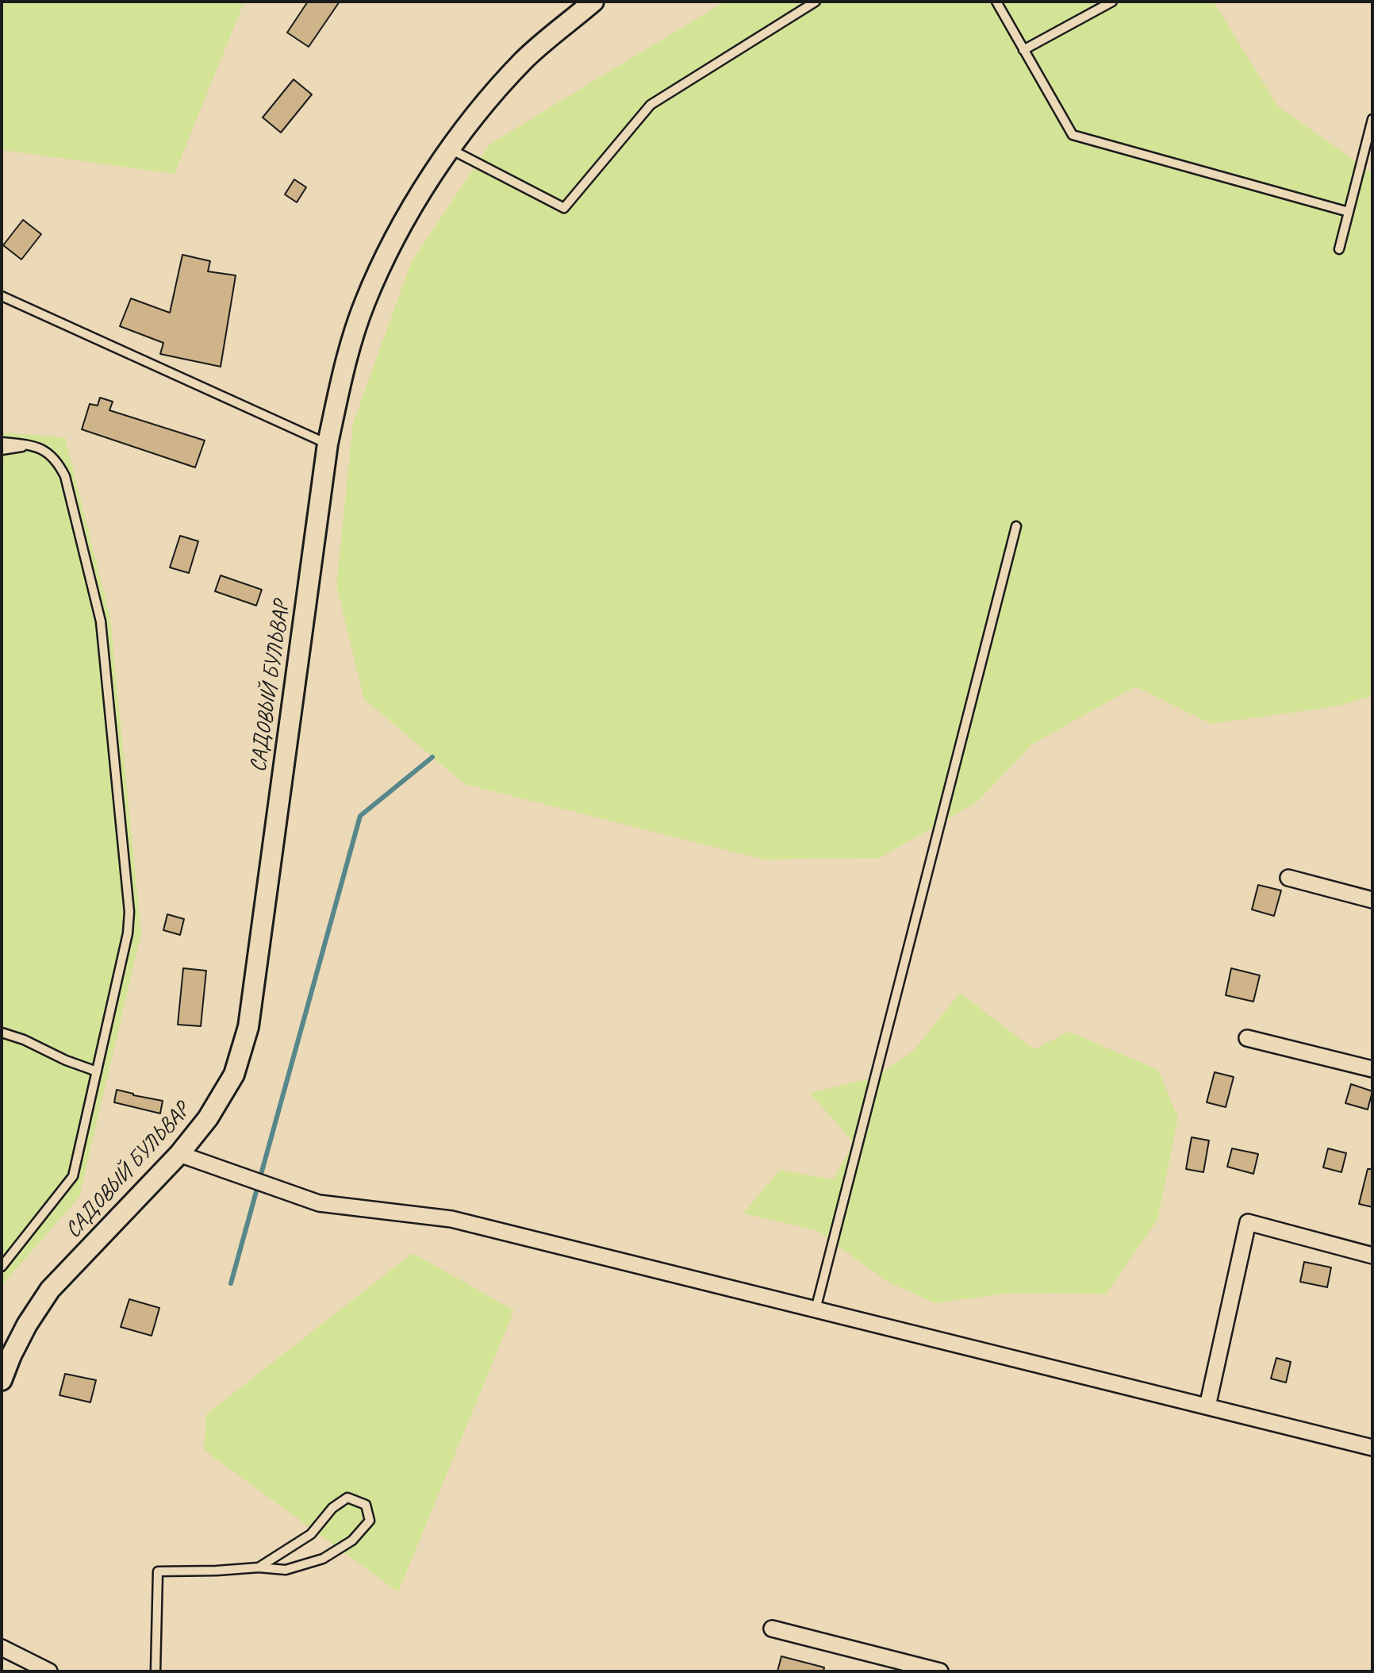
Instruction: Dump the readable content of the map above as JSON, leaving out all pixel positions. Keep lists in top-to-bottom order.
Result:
{
  "streets": {
    "street": ["САДОВЫЙ БУЛЬВАР"]
  }
}
